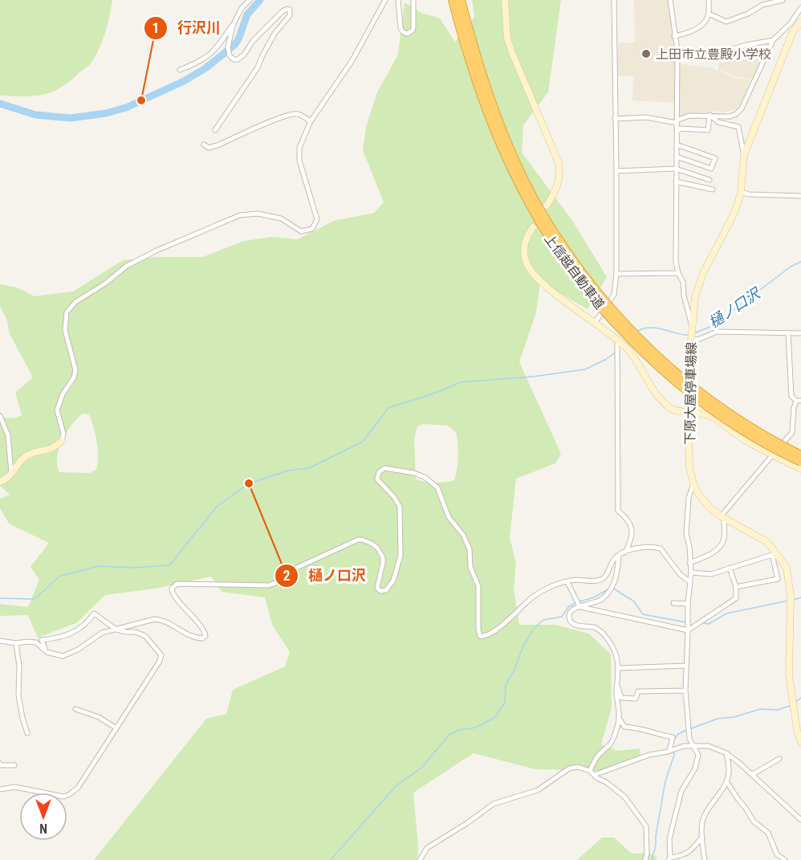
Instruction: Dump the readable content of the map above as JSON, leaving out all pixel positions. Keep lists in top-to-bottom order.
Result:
{
  "streets": {
    "highway": ["上信越自動車道"],
    "main road": ["下原大屋停車場線"]
  },
  "water": ["樋ノ口沢"],
  "places": ["上田市立豊殿小学校", "行沢川", "樋ノ口沢"],
  "north": "bottom"
}
